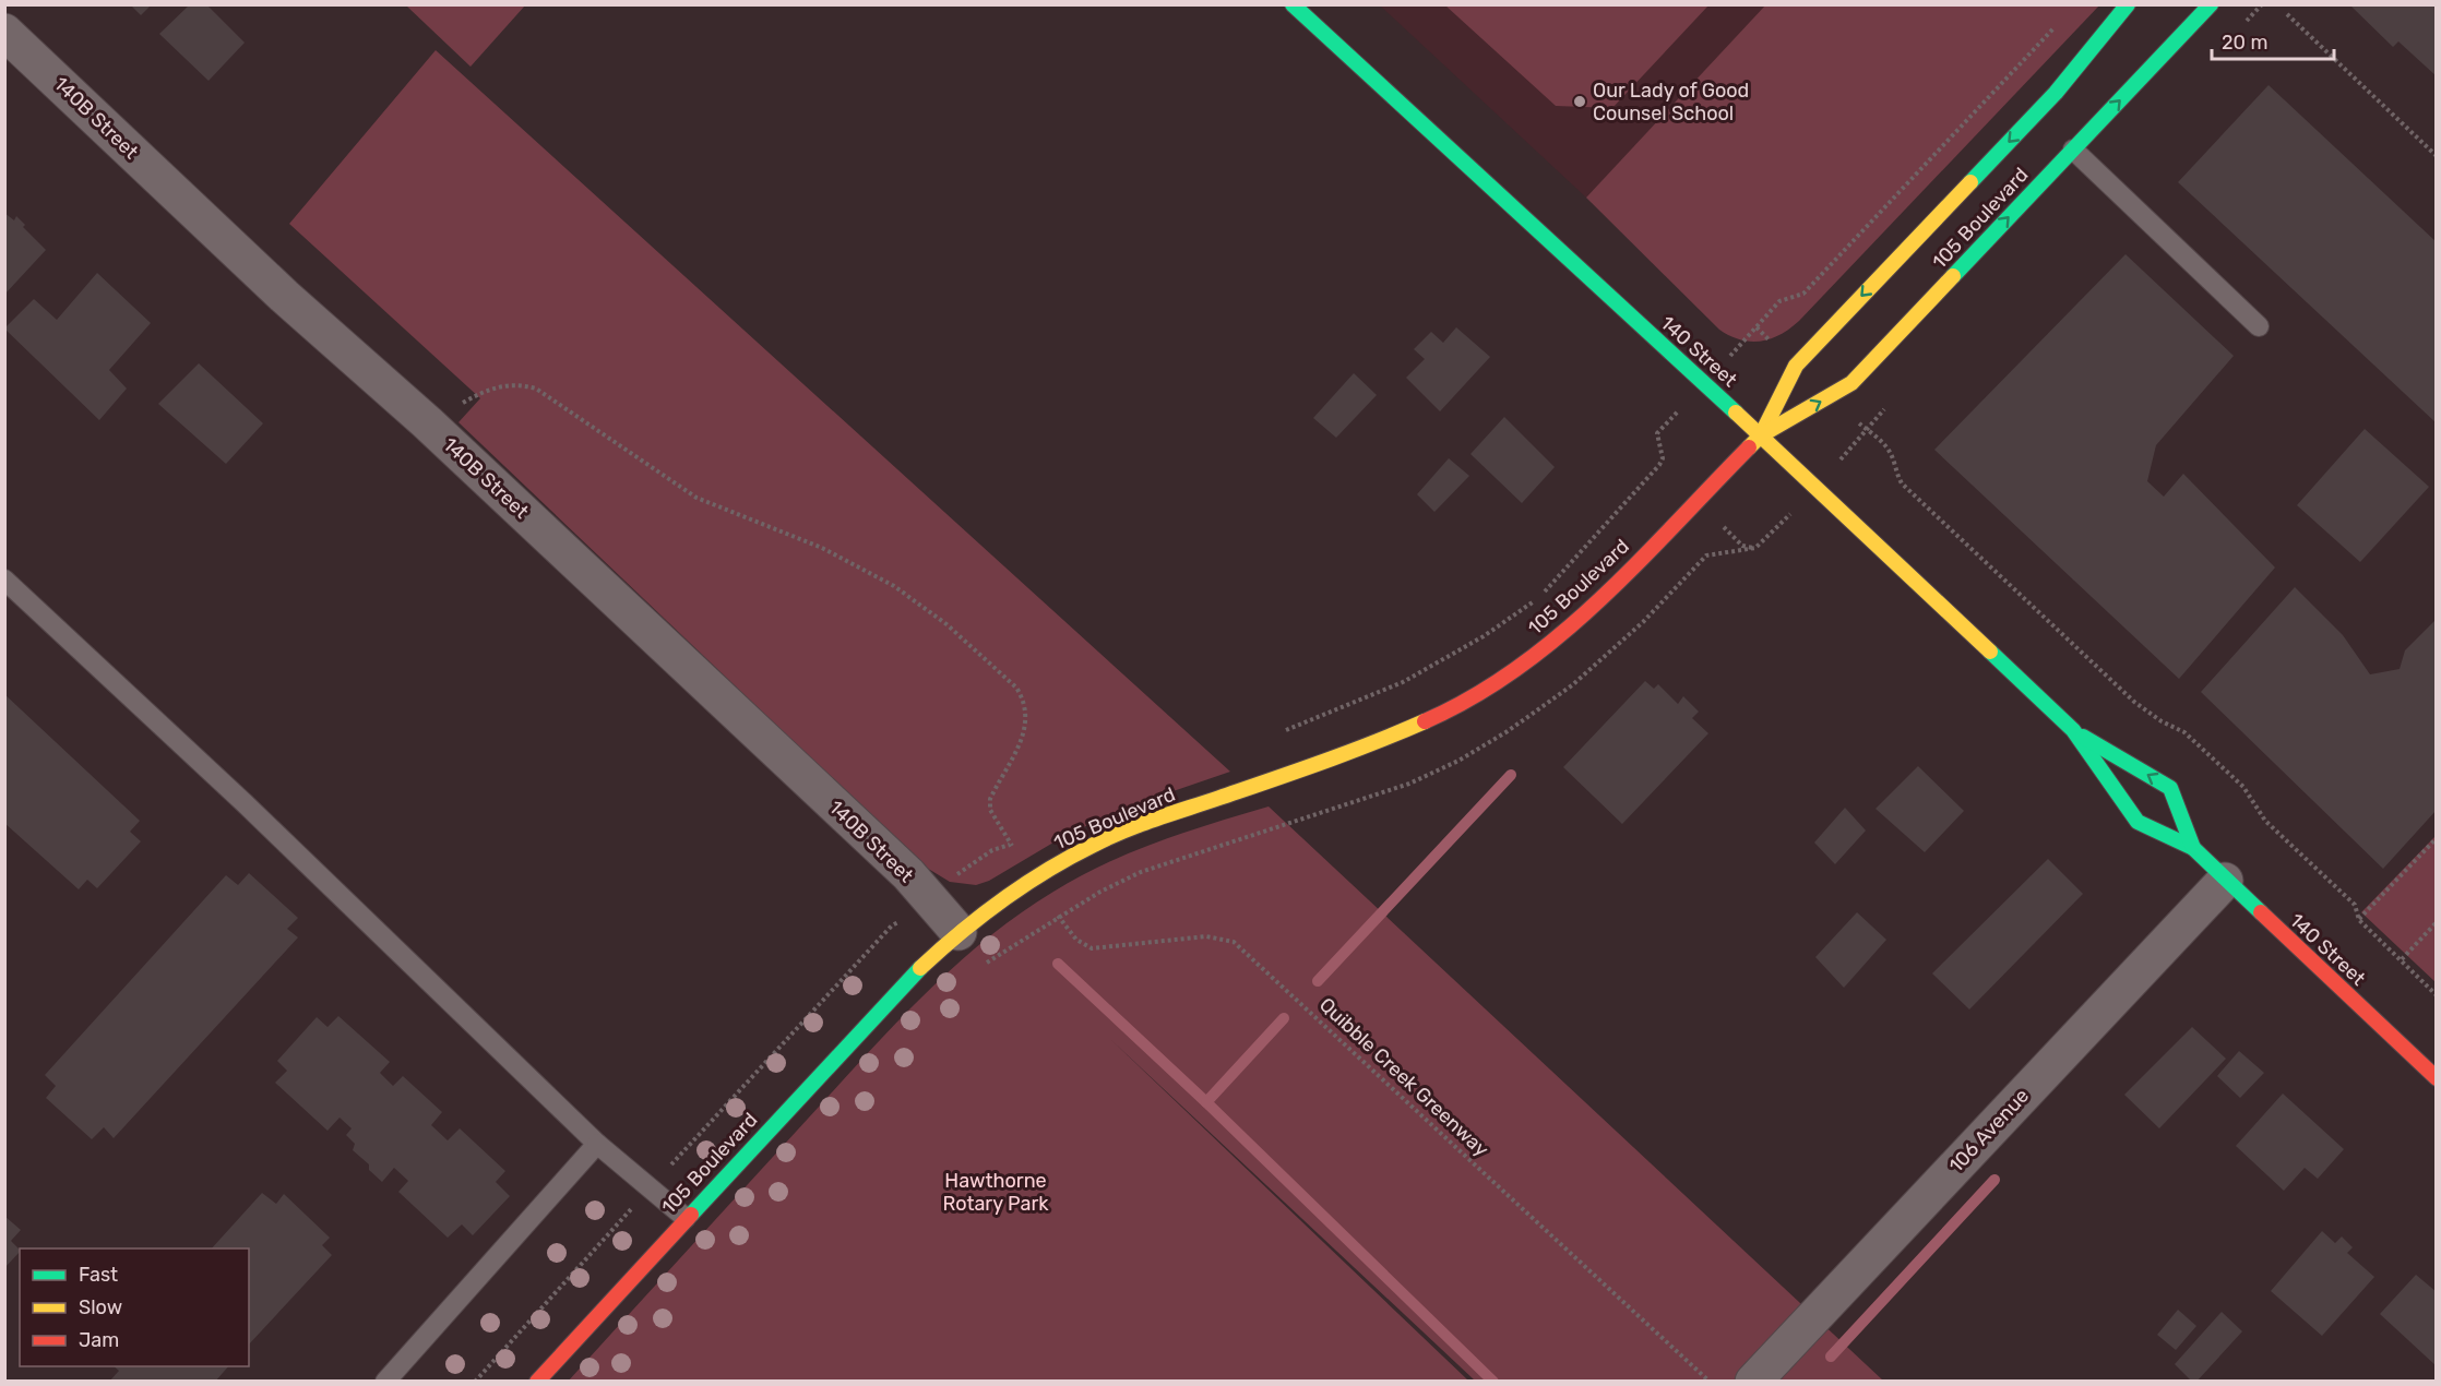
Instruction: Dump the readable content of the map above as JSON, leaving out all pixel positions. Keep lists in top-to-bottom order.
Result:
{
  "streets": {
    "street": [
      "140B Street",
      "105 Boulevard",
      "140 Street",
      "106 Avenue"
    ],
    "path": ["Quibble Creek Greenway"]
  },
  "crossings": [
    ["140B Street", "105 Boulevard"],
    ["105 Boulevard", "140 Street"],
    ["140 Street", "106 Avenue"]
  ],
  "parks": ["Hawthorne Rotary Park"],
  "places": ["Our Lady of Good Counsel School"],
  "legend": ["Fast", "Slow", "Jam"],
  "scale_bar": "20 m"
}
